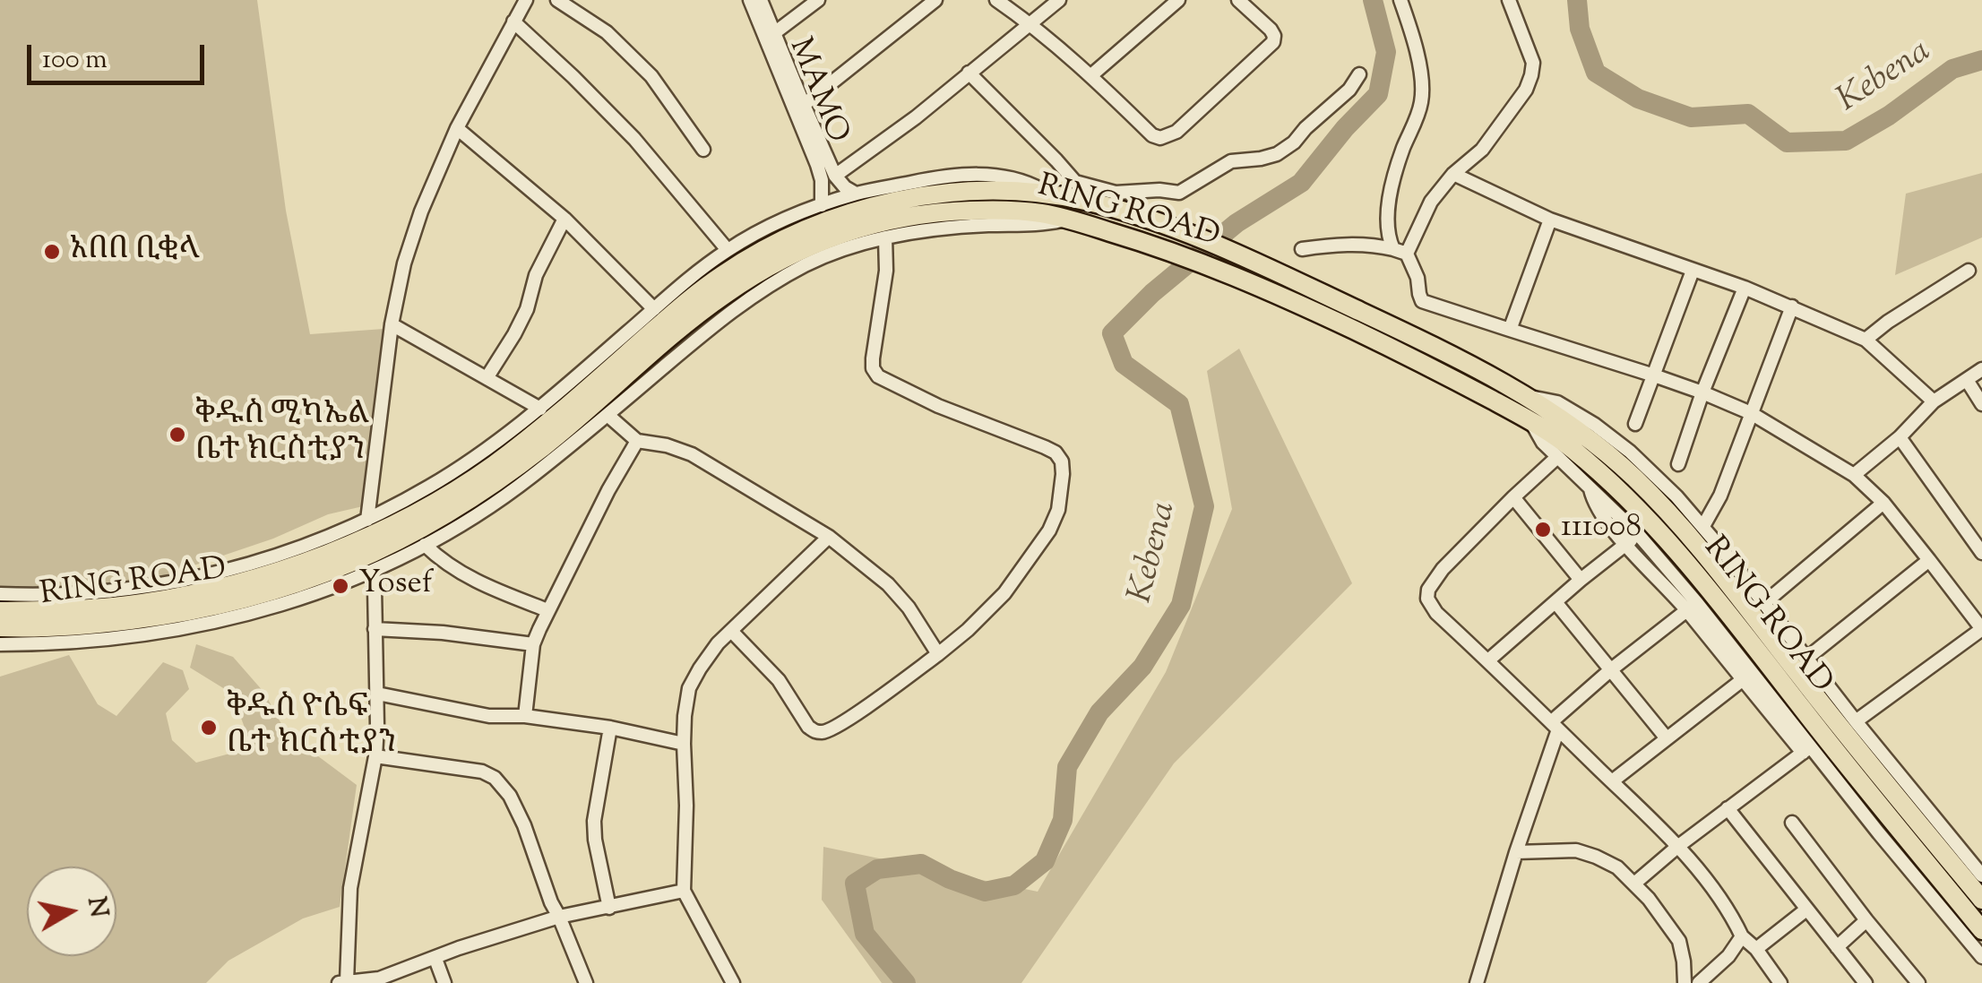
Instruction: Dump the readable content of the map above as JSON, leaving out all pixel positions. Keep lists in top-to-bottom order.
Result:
{
  "streets": {
    "highway": ["RING ROAD"],
    "street": ["MAMO"]
  },
  "water": ["Kebena"],
  "places": [
    "አበበ ቢቂላ",
    "ቅዱስ ሚካኤል ቤተ ክርስቲያን",
    "111008",
    "Yosef",
    "ቅዱስ ዮሴፍ ቤተ ክርስቲያን"
  ],
  "scale_bar": "100 m",
  "north": "right"
}
